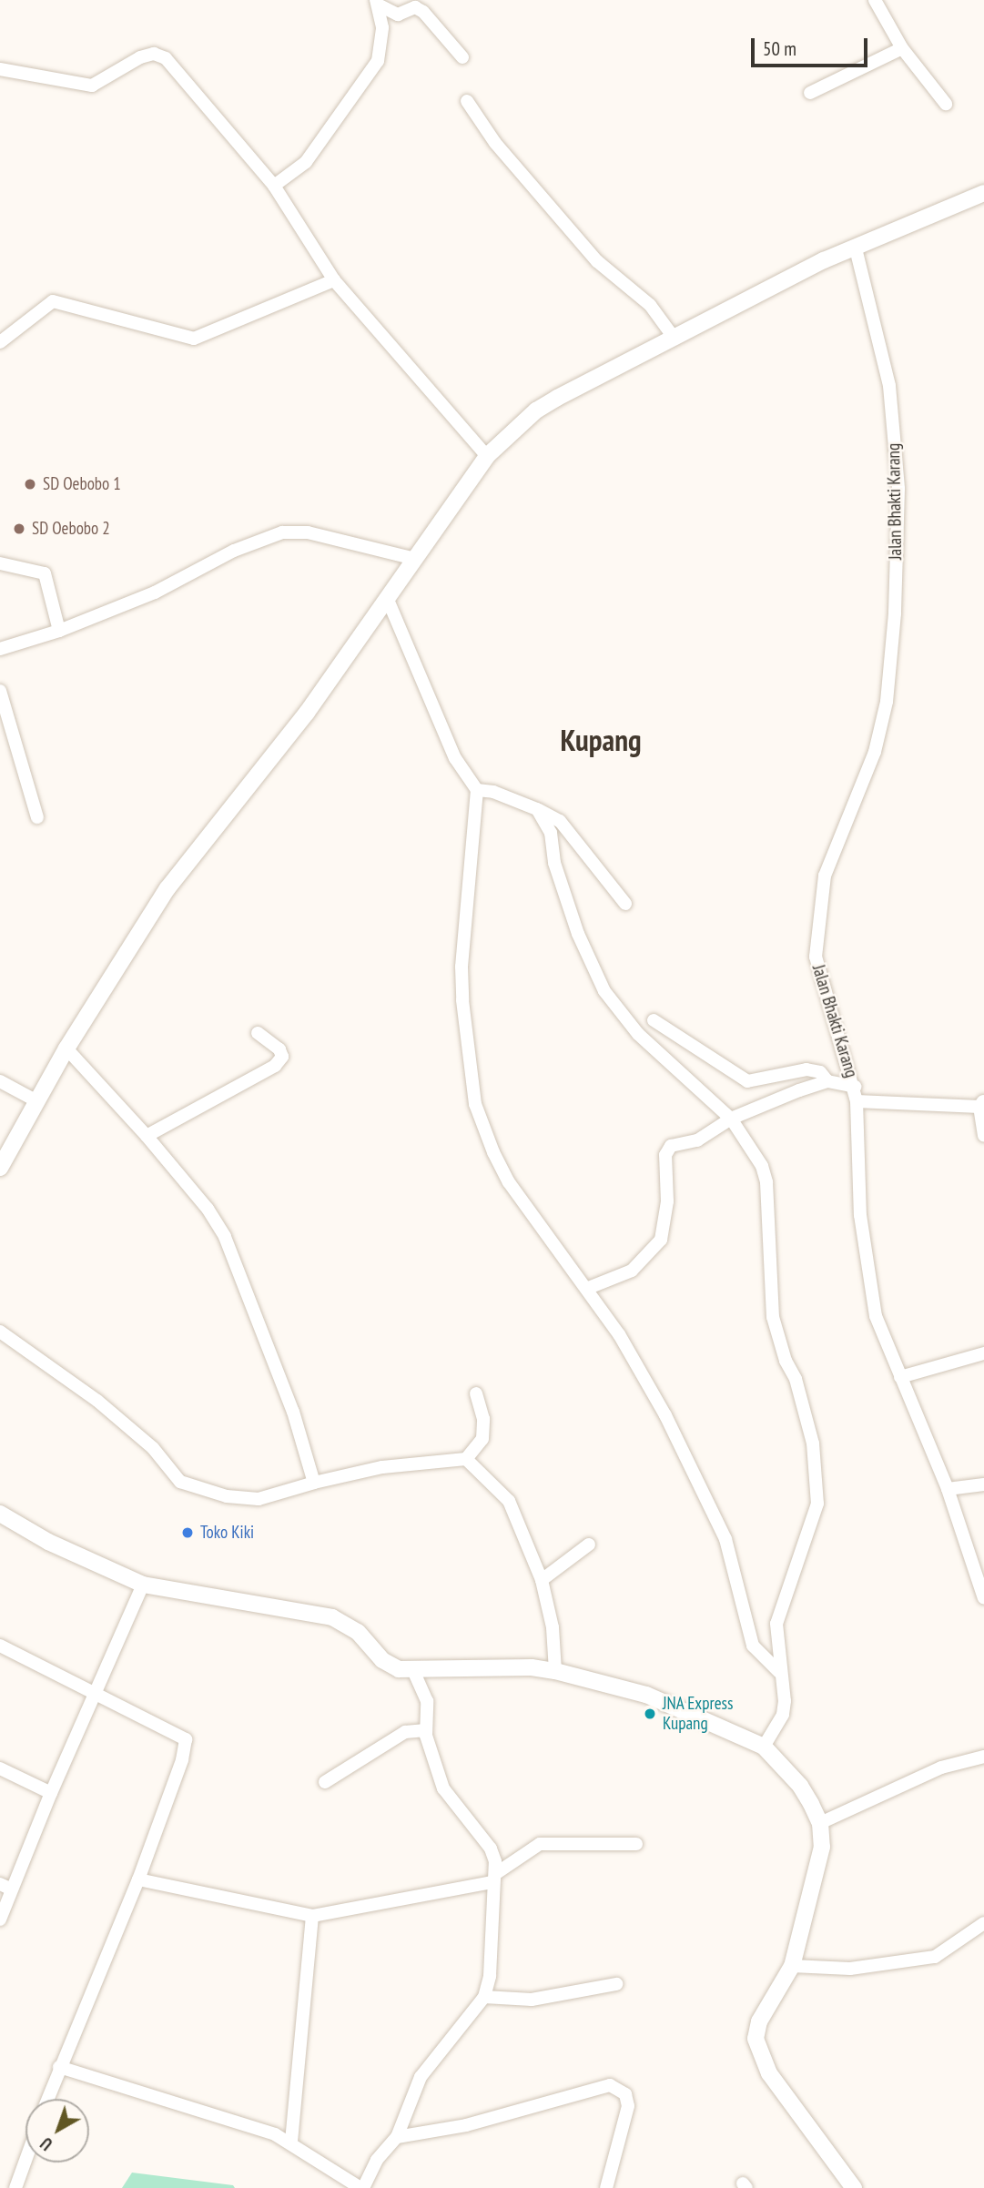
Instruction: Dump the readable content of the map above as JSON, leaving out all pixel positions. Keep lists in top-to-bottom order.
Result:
{
  "streets": {
    "street": ["Jalan Bhakti Karang"]
  },
  "districts": ["Kupang"],
  "places": [
    "SD Oebobo 1",
    "SD Oebobo 2",
    "Toko Kiki",
    "JNA Express Kupang"
  ],
  "scale_bar": "50 m",
  "north": "bottom left"
}
